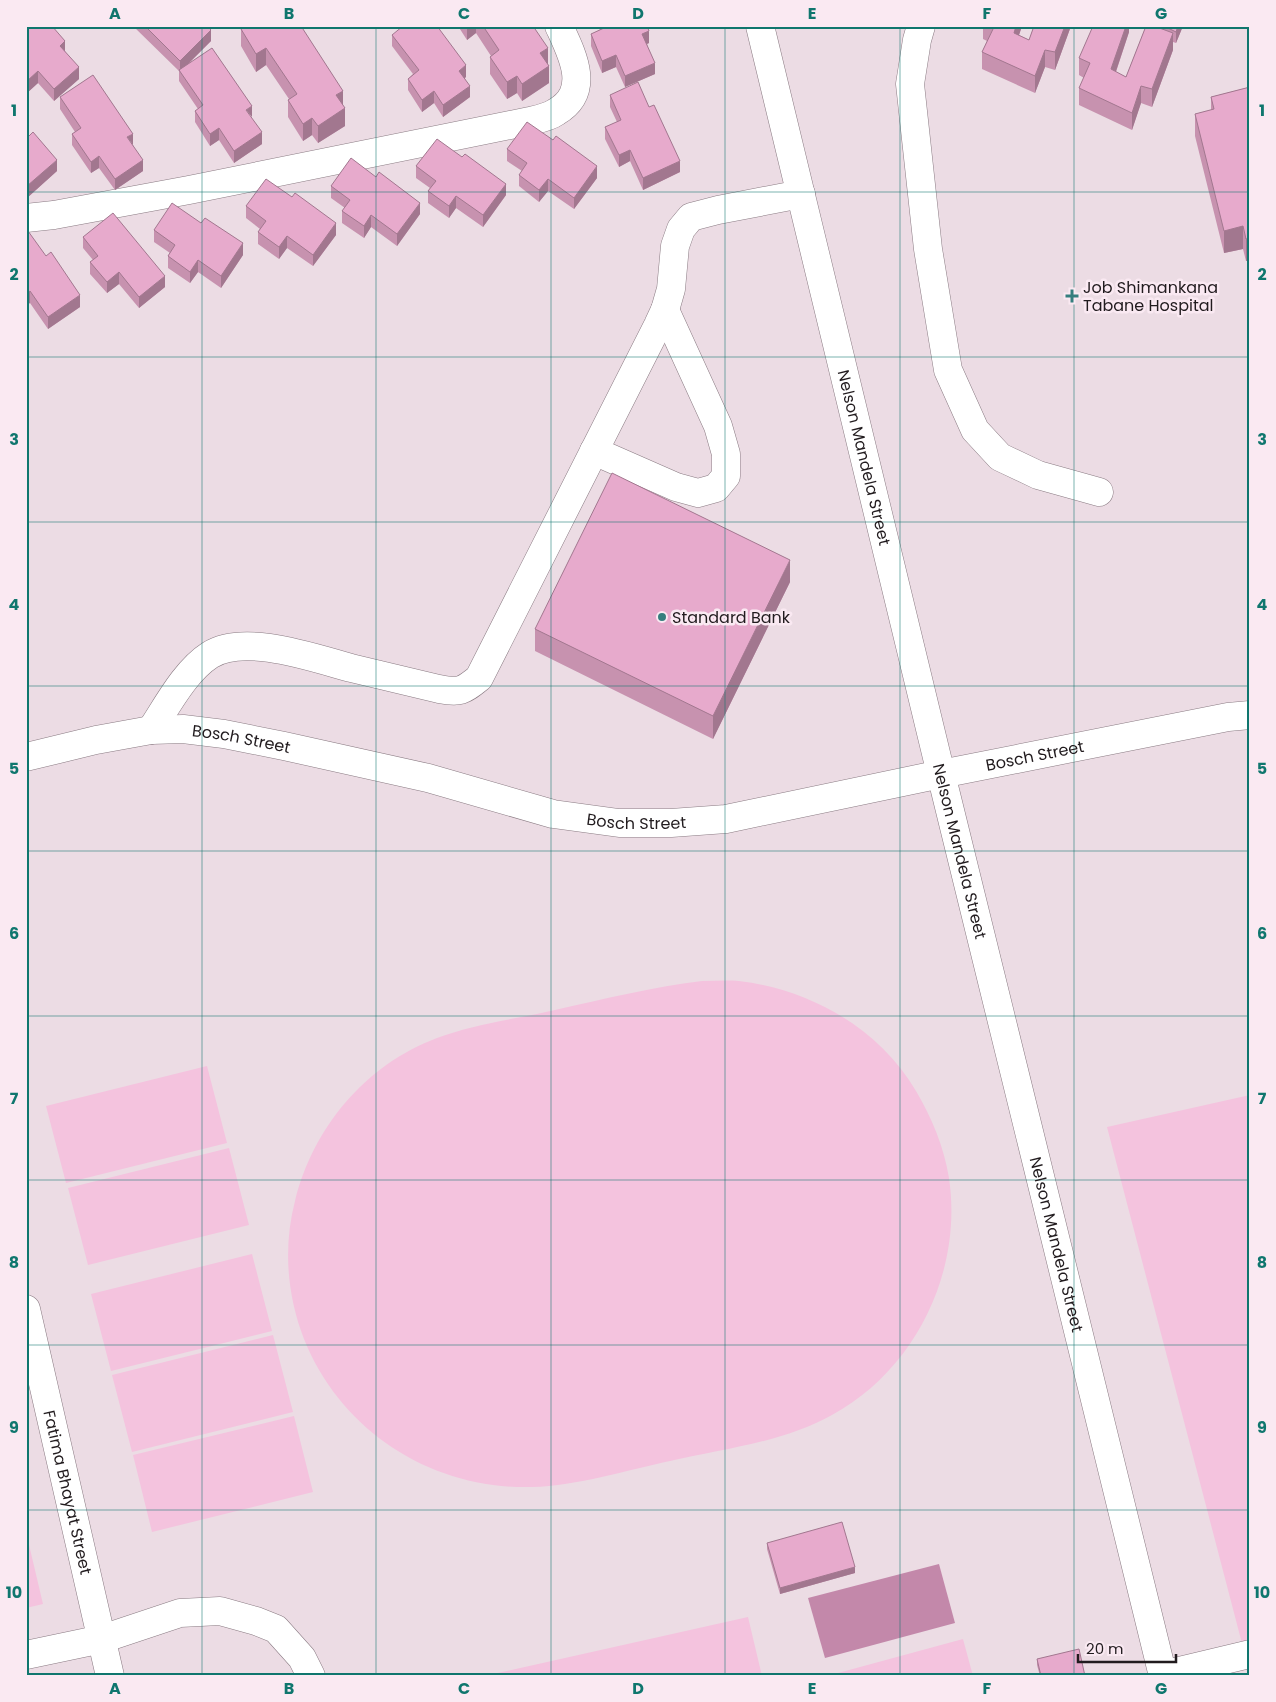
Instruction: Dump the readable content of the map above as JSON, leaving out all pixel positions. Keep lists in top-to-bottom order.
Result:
{
  "streets": {
    "street": ["Nelson Mandela Street", "Bosch Street", "Fatima Bhayat Street"]
  },
  "crossings": [
    ["Nelson Mandela Street", "Bosch Street"]
  ],
  "places": {
    "health": ["Job Shimankana Tabane Hospital"],
    "other": ["Standard Bank"]
  },
  "scale_bar": "20 m",
  "grid": {
    "columns": [
      "A",
      "B",
      "C",
      "D",
      "E",
      "F",
      "G"
    ],
    "rows": [
      "1",
      "2",
      "3",
      "4",
      "5",
      "6",
      "7",
      "8",
      "9",
      "10"
    ]
  }
}
